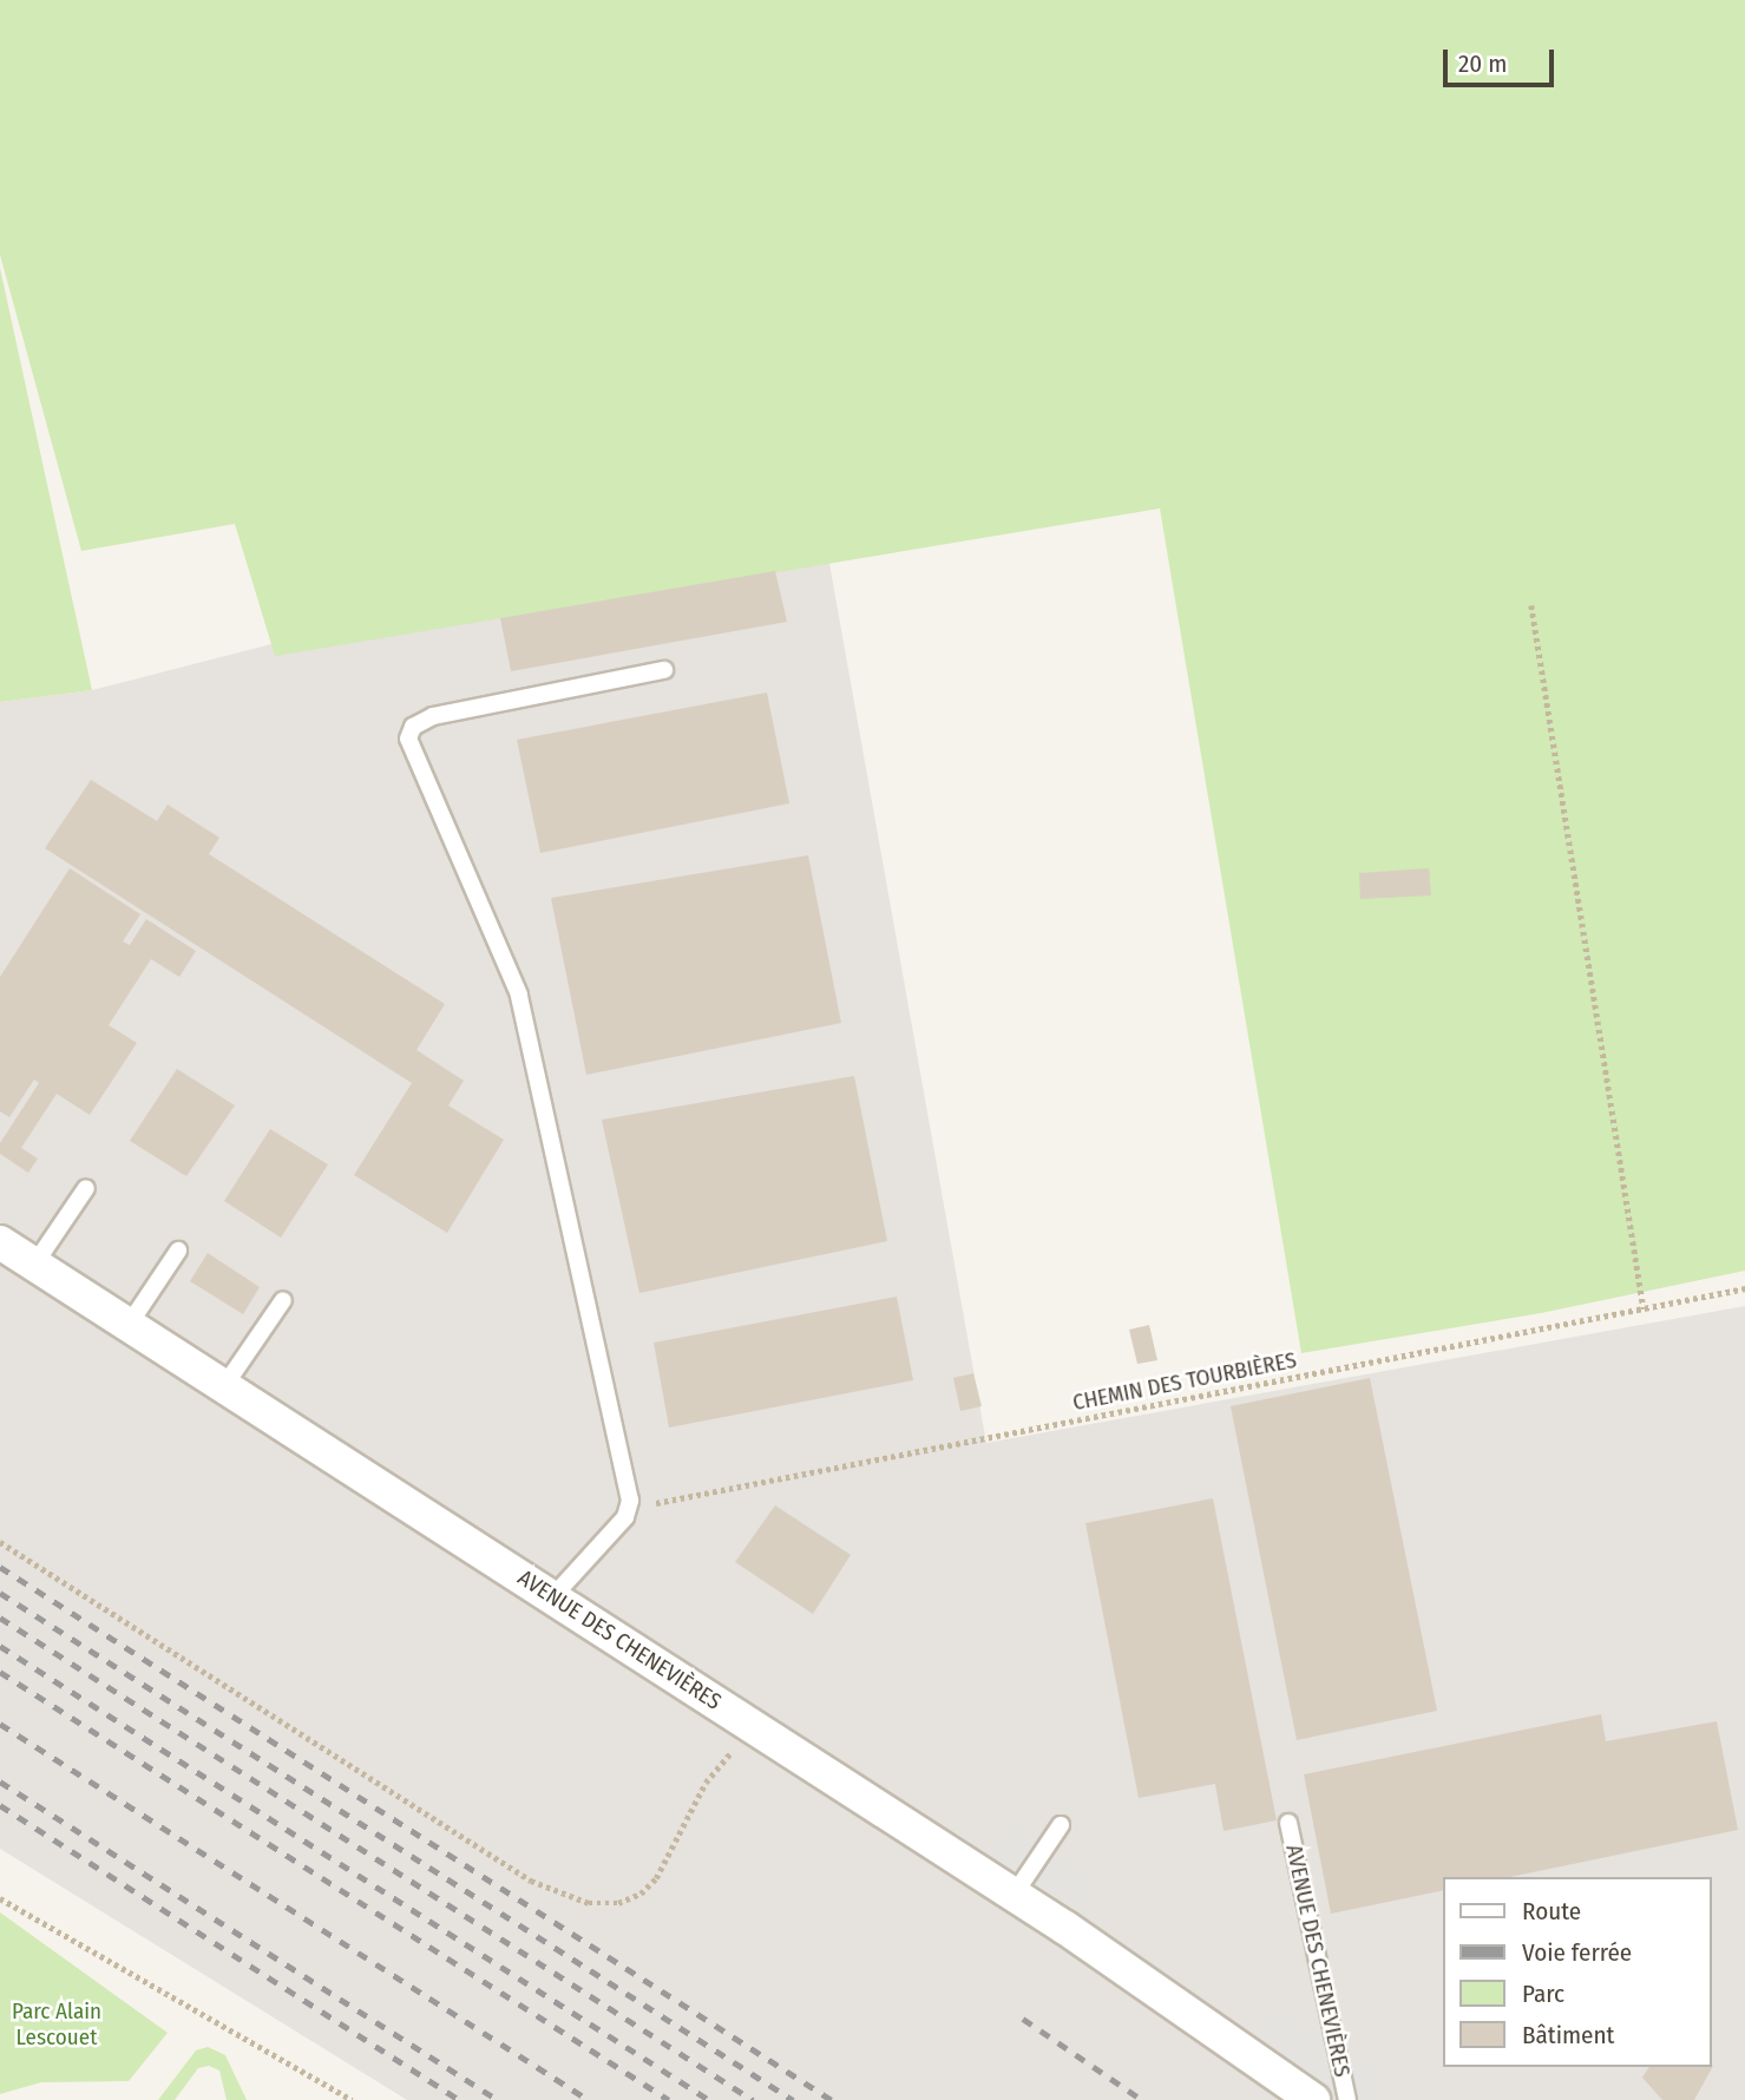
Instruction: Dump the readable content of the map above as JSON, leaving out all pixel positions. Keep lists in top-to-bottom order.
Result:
{
  "streets": {
    "street": ["AVENUE DES CHENEVIÈRES"],
    "path": ["CHEMIN DES TOURBIÈRES"]
  },
  "parks": ["Parc Alain Lescouet"],
  "legend": [
    "Route",
    "Voie ferrée",
    "Parc",
    "Bâtiment"
  ],
  "scale_bar": "20 m"
}
